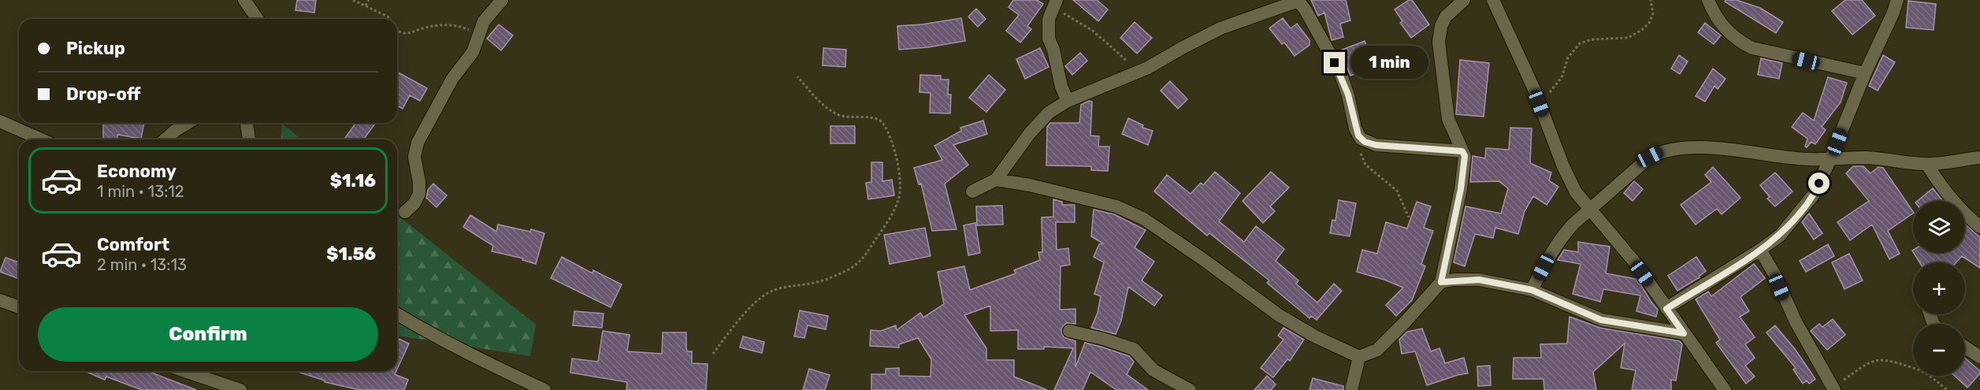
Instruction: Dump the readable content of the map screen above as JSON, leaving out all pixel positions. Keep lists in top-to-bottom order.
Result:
{
  "page": {
    "banner": ["Pickup", "Drop-off"],
    "bubble": "1 min",
    "list": [
      {
        "name": "Economy",
        "note": "1 min · 13:12",
        "value": "$1.16"
      },
      {
        "name": "Comfort",
        "note": "2 min · 13:13",
        "value": "$1.56"
      }
    ],
    "map_buttons": ["+", "−"],
    "buttons": "Confirm"
  }
}
